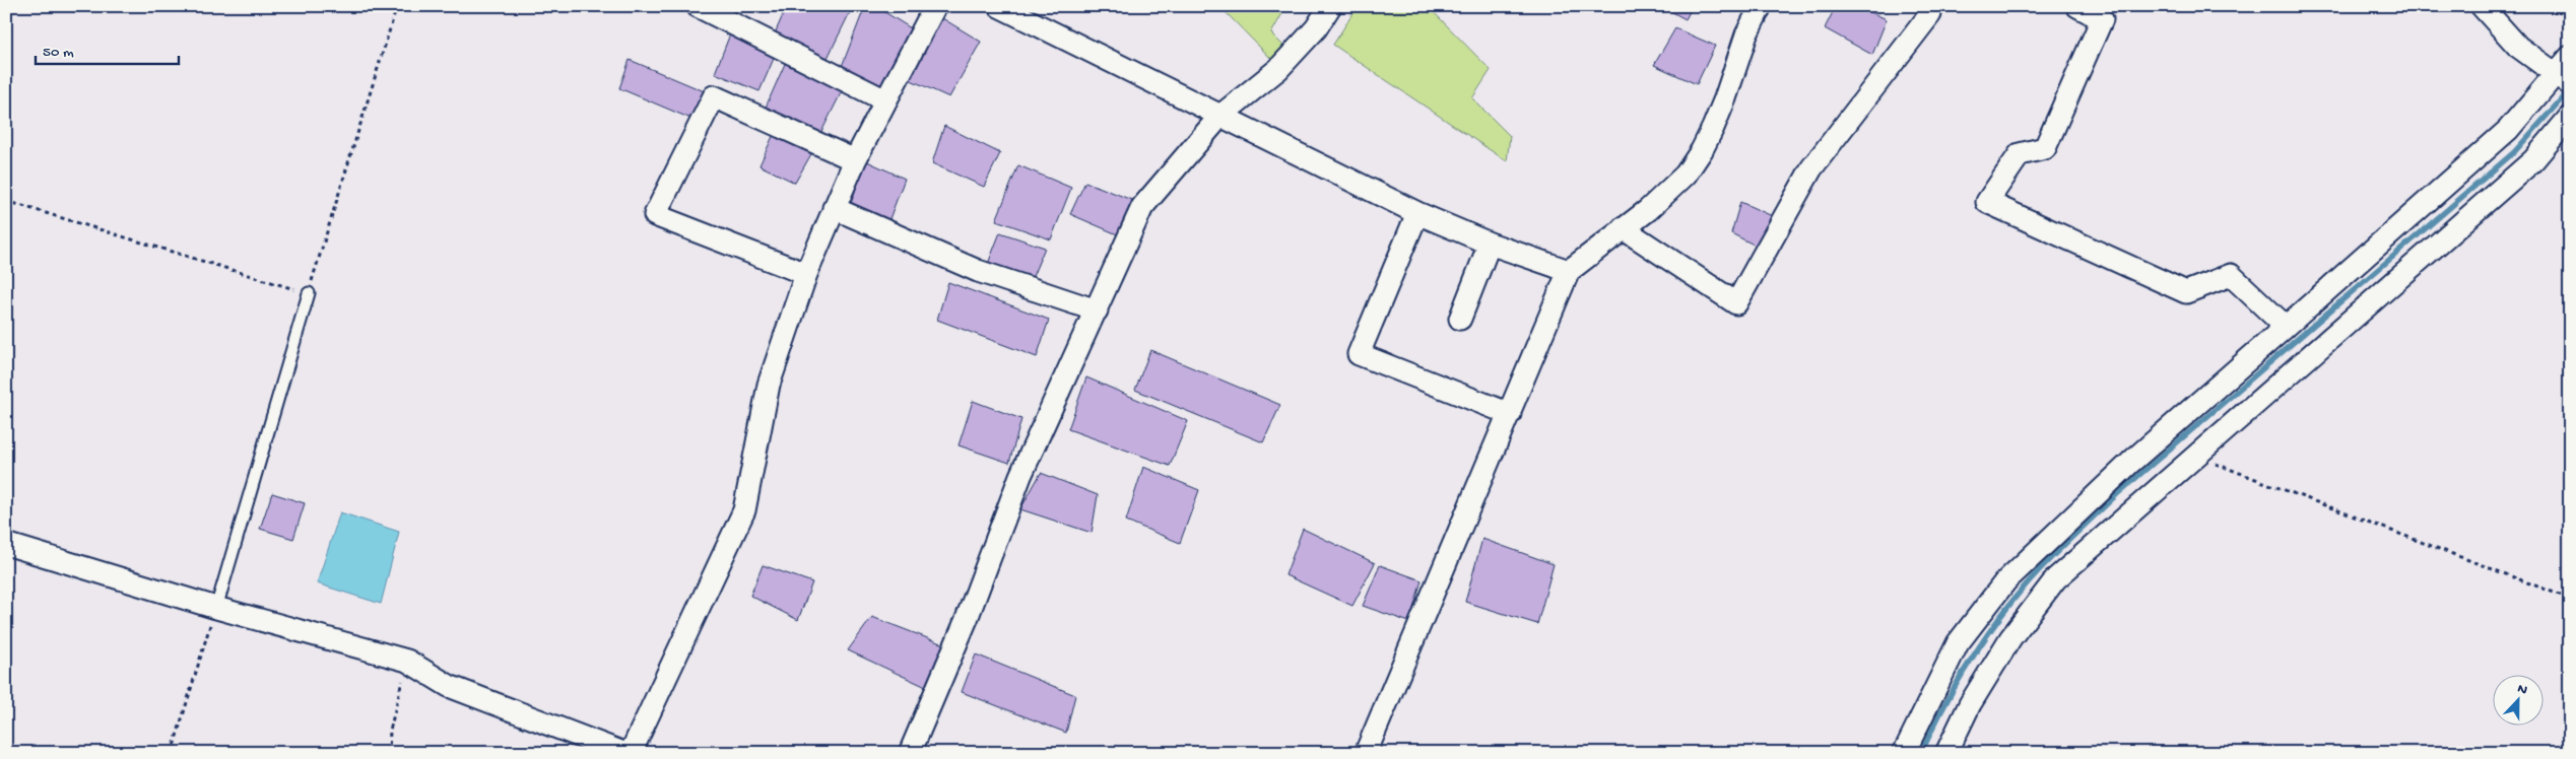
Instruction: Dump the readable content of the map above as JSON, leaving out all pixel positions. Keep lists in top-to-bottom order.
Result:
{
  "scale_bar": "50 m",
  "north": "top"
}
